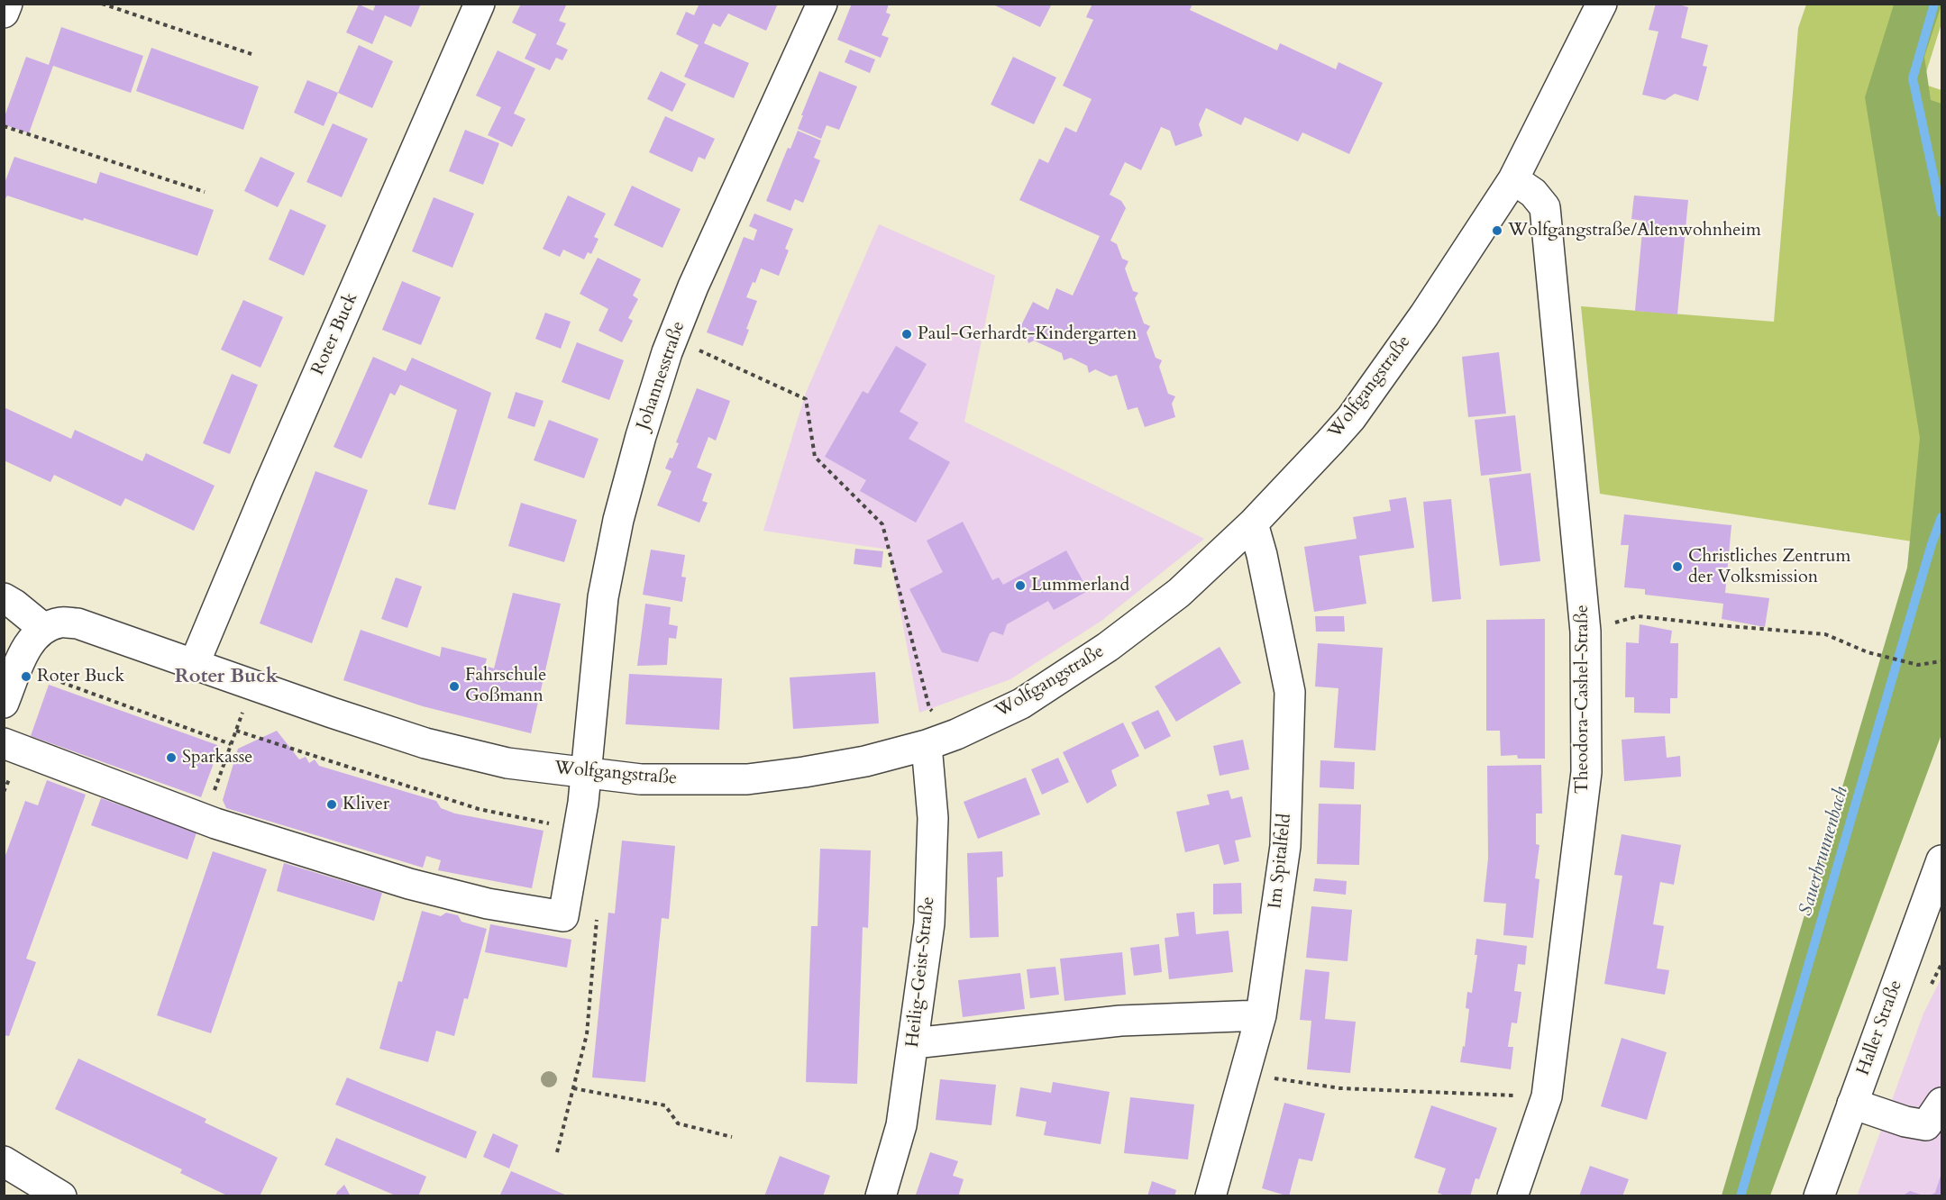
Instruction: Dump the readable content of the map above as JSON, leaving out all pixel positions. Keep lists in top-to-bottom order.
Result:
{
  "streets": {
    "street": [
      "Roter Buck",
      "Johannesstraße",
      "Wolfgangstraße",
      "Theodora-Cashel-Straße",
      "Im Spitalfeld",
      "Heilig-Geist-Straße",
      "Haller Straße"
    ]
  },
  "crossings": [
    ["Roter Buck", "Wolfgangstraße"],
    ["Johannesstraße", "Wolfgangstraße"],
    ["Wolfgangstraße", "Theodora-Cashel-Straße"],
    ["Wolfgangstraße", "Im Spitalfeld"],
    ["Wolfgangstraße", "Heilig-Geist-Straße"]
  ],
  "districts": ["Roter Buck"],
  "water": ["Sauerbrunnenbach"],
  "places": [
    "Wolfgangstraße/Altenwohnheim",
    "Paul-Gerhardt-Kindergarten",
    "Christliches Zentrum der Volksmission",
    "Lummerland",
    "Roter Buck",
    "Fahrschule Goßmann",
    "Sparkasse",
    "Kliver"
  ]
}
